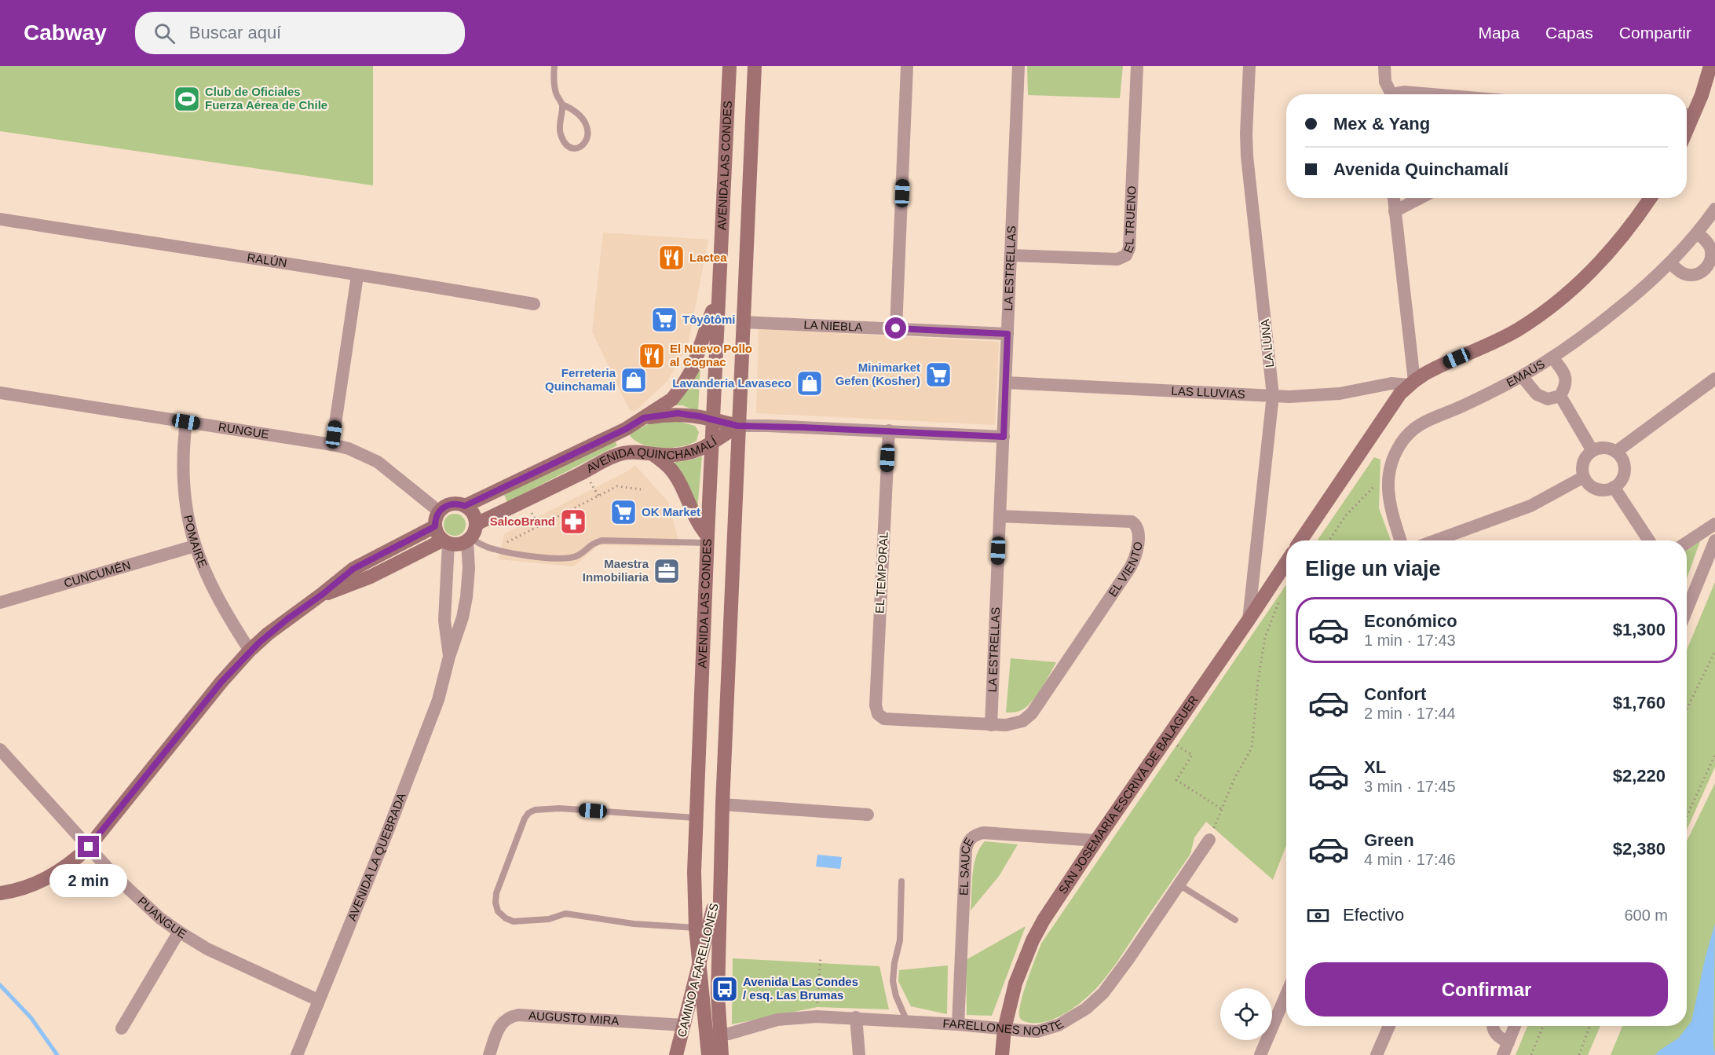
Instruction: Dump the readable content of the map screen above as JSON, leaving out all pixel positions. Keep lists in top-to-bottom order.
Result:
{
  "streets": {
    "street": [
      "AVENIDA LAS CONDES",
      "EL TRUENO",
      "RALÚN",
      "LA ESTRELLAS",
      "LA NIEBLA",
      "LA LUNA",
      "EMAÚS",
      "LAS LLUVIAS",
      "RUNGUE",
      "AVENIDA QUINCHAMALÍ",
      "POMAIRE",
      "EL VIENTO",
      "EL TEMPORAL",
      "CUNCUMÉN",
      "SAN JOSEMARÍA ESCRIVÁ DE BALAGUER",
      "AVENIDA LA QUEBRADA",
      "EL SAUCE",
      "PUANGUE",
      "CAMINO A FARELLONES",
      "AUGUSTO MIRA",
      "FARELLONES NORTE"
    ]
  },
  "crossings": [
    ["AVENIDA LAS CONDES", "LA NIEBLA"],
    ["AVENIDA LAS CONDES", "AVENIDA QUINCHAMALÍ"],
    ["AVENIDA LAS CONDES", "CAMINO A FARELLONES"],
    ["AVENIDA LAS CONDES", "FARELLONES NORTE"],
    ["EL TRUENO", "LA ESTRELLAS"],
    ["LA ESTRELLAS", "LA NIEBLA"],
    ["LA ESTRELLAS", "LAS LLUVIAS"],
    ["LA ESTRELLAS", "EL VIENTO"],
    ["LA ESTRELLAS", "EL TEMPORAL"],
    ["LA LUNA", "LAS LLUVIAS"],
    ["LA LUNA", "SAN JOSEMARÍA ESCRIVÁ DE BALAGUER"],
    ["RUNGUE", "AVENIDA QUINCHAMALÍ"],
    ["RUNGUE", "POMAIRE"],
    ["RUNGUE", "AVENIDA LA QUEBRADA"],
    ["AVENIDA QUINCHAMALÍ", "AVENIDA LA QUEBRADA"],
    ["POMAIRE", "CUNCUMÉN"],
    ["EL VIENTO", "EL TEMPORAL"],
    ["SAN JOSEMARÍA ESCRIVÁ DE BALAGUER", "EL SAUCE"],
    ["SAN JOSEMARÍA ESCRIVÁ DE BALAGUER", "FARELLONES NORTE"],
    ["AVENIDA LA QUEBRADA", "PUANGUE"],
    ["EL SAUCE", "FARELLONES NORTE"],
    ["CAMINO A FARELLONES", "AUGUSTO MIRA"]
  ],
  "places": {
    "sports": ["Club de Oficiales Fuerza Aérea de Chile"],
    "restaurant": ["Lactea", "El Nuevo Pollo al Cognac"],
    "supermarket": ["Tôyôtômi", "Minimarket Gefen (Kosher)", "OK Market"],
    "shop": ["Ferreteria Quinchamali", "Lavanderia Lavaseco"],
    "pharmacy": ["SalcoBrand"],
    "office": ["Maestra Inmobiliaria"],
    "bus stop": ["Avenida Las Condes / esq. Las Brumas"]
  },
  "page": {
    "header": "Cabway",
    "search": "Buscar aquí",
    "nav": ["Mapa", "Capas", "Compartir"],
    "banner": ["Mex & Yang", "Avenida Quinchamalí"],
    "heading": "Elige un viaje",
    "list": [
      {
        "name": "Económico",
        "note": "1 min · 17:43",
        "value": "$1,300"
      },
      {
        "name": "Confort",
        "note": "2 min · 17:44",
        "value": "$1,760"
      },
      {
        "name": "XL",
        "note": "3 min · 17:45",
        "value": "$2,220"
      },
      {
        "name": "Green",
        "note": "4 min · 17:46",
        "value": "$2,380"
      }
    ],
    "bubble": "2 min",
    "pay": ["Efectivo", "600 m"],
    "buttons": "Confirmar"
  }
}
